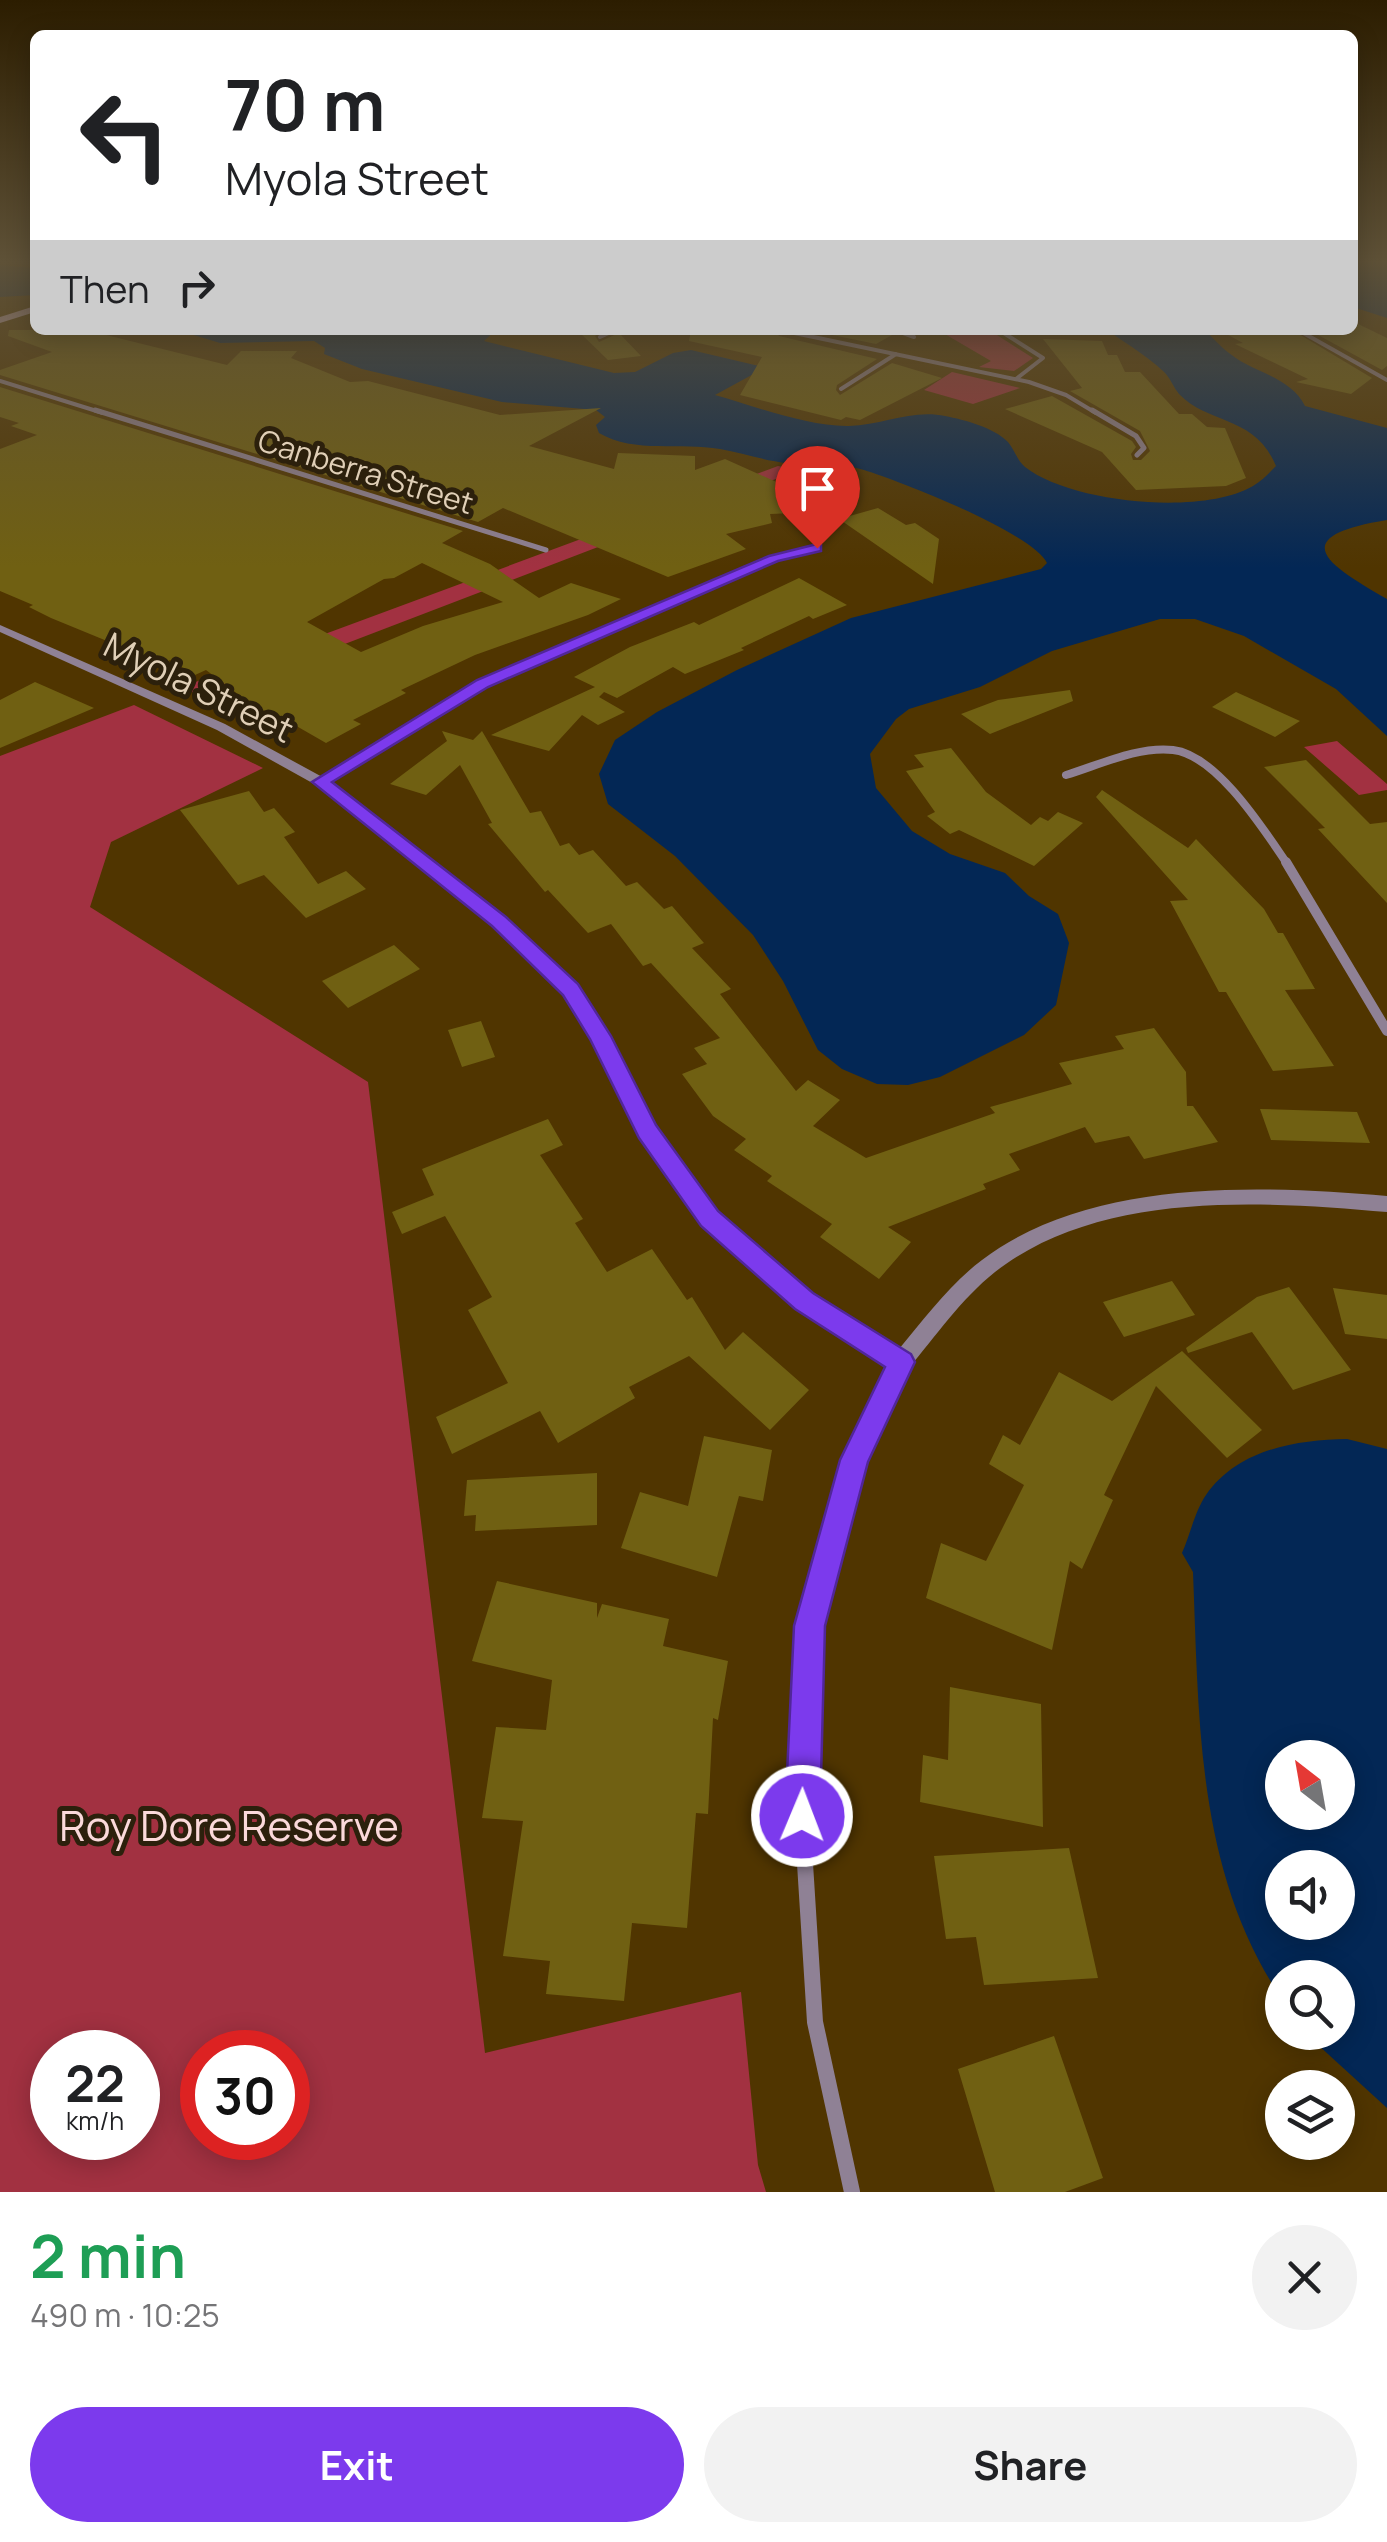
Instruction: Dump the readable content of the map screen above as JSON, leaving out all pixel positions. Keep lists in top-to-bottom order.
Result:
{
  "streets": {
    "street": ["Canberra Street", "Myola Street"]
  },
  "parks": ["Roy Dore Reserve"],
  "north": "top left",
  "page": {
    "turn": ["70 m", "Myola Street"],
    "then": "Then",
    "speed": "22 km/h",
    "limit": "30",
    "heading": ["2 min", "490 m · 10:25"],
    "buttons": ["Exit", "Share"]
  }
}
